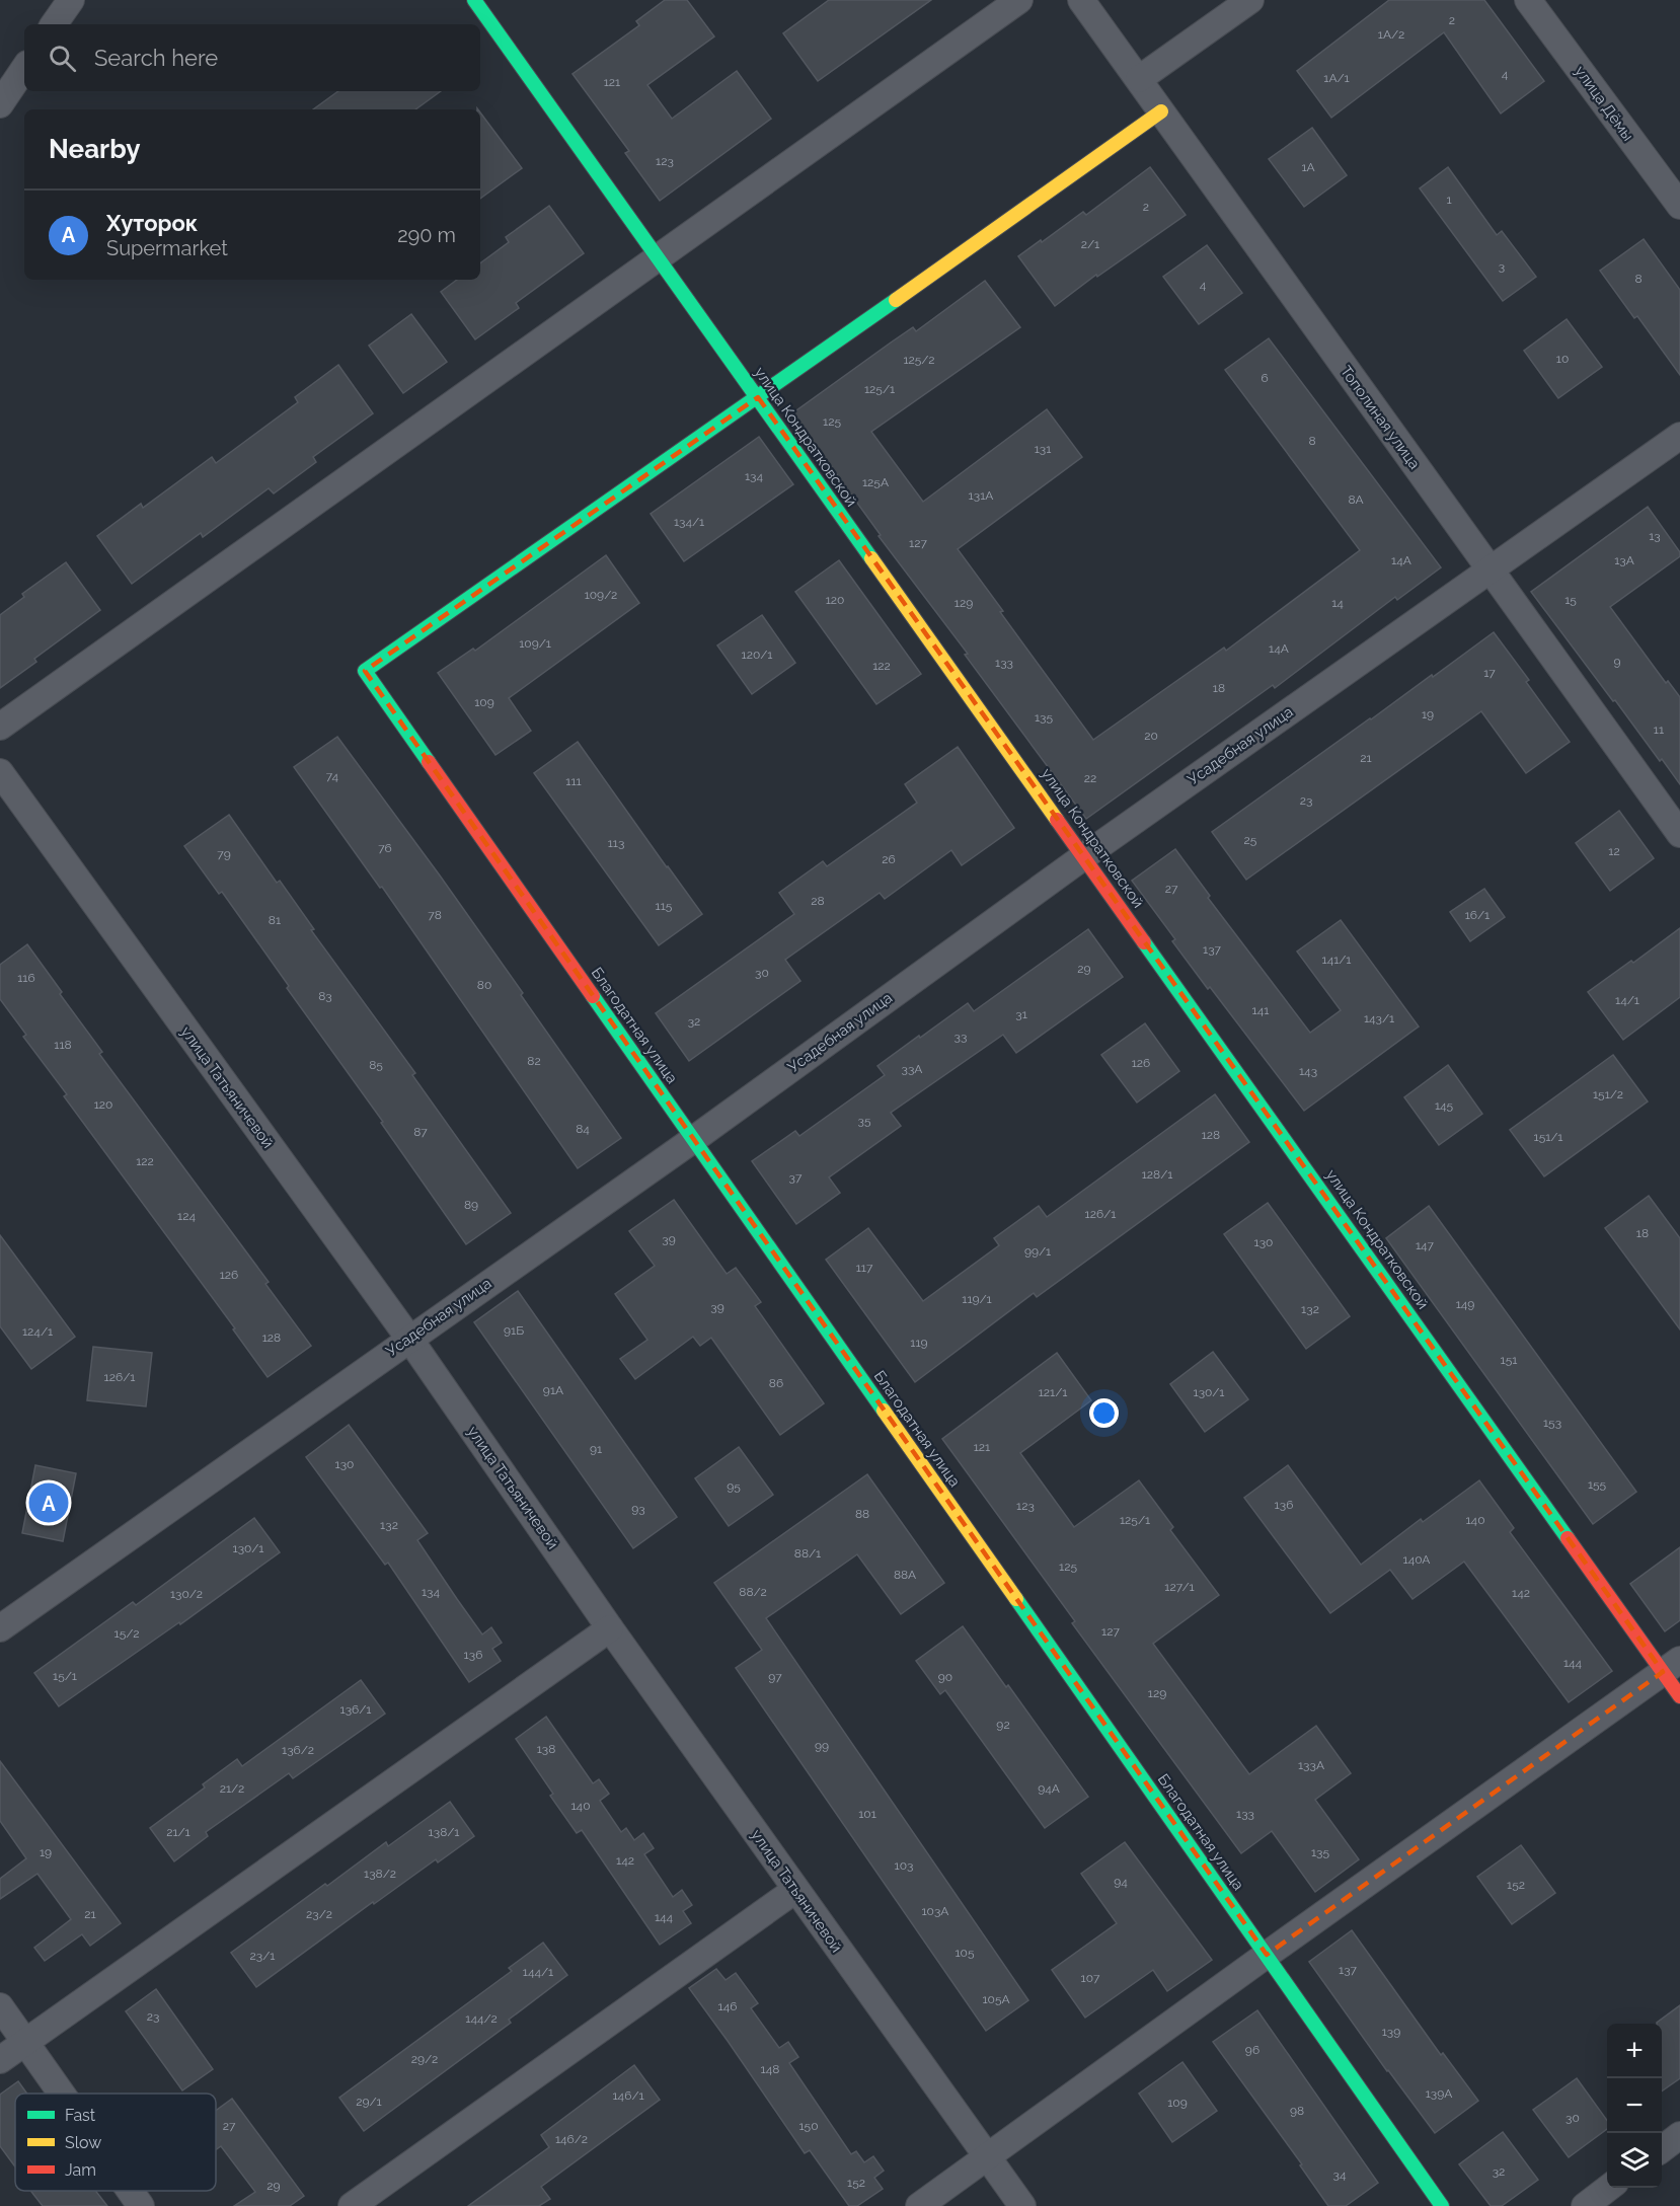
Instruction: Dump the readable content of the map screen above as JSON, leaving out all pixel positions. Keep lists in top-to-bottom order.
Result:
{
  "streets": {
    "street": [
      "улица Дёмы",
      "Тополиная улица",
      "улица Кондратковской",
      "Усадебная улица",
      "Благодатная улица",
      "улица Татьяничевой"
    ]
  },
  "crossings": [
    ["Тополиная улица", "Усадебная улица"],
    ["улица Кондратковской", "Усадебная улица"],
    ["улица Кондратковской", "Благодатная улица"],
    ["Усадебная улица", "Благодатная улица"],
    ["Усадебная улица", "улица Татьяничевой"]
  ],
  "house_numbers": [
    "2",
    "1А/2",
    "4",
    "1А/1",
    "121",
    "123",
    "1А",
    "1",
    "2",
    "2/1",
    "3",
    "8",
    "4",
    "10",
    "125/2",
    "6",
    "125/1",
    "125",
    "8",
    "131",
    "134",
    "125А",
    "131А",
    "8А",
    "134/1",
    "13",
    "127",
    "14А",
    "13А",
    "109/2",
    "120",
    "15",
    "129",
    "14",
    "109/1",
    "14А",
    "120/1",
    "9",
    "133",
    "122",
    "17",
    "18",
    "109",
    "19",
    "135",
    "11",
    "20",
    "21",
    "74",
    "22",
    "111",
    "23",
    "25",
    "113",
    "76",
    "12",
    "79",
    "26",
    "27",
    "28",
    "115",
    "78",
    "16/1",
    "81",
    "137",
    "141/1",
    "29",
    "30",
    "116",
    "80",
    "83",
    "14/1",
    "141",
    "31",
    "143/1",
    "32",
    "33",
    "118",
    "82",
    "126",
    "85",
    "33А",
    "143",
    "151/2",
    "120",
    "145",
    "35",
    "84",
    "87",
    "128",
    "151/1",
    "122",
    "128/1",
    "37",
    "89",
    "126/1",
    "124",
    "18",
    "39",
    "130",
    "147",
    "99/1",
    "117",
    "126",
    "119/1",
    "149",
    "39",
    "132",
    "91Б",
    "124/1",
    "128",
    "119",
    "151",
    "126/1",
    "86",
    "91А",
    "121/1",
    "130/1",
    "153",
    "121",
    "91",
    "130",
    "155",
    "95",
    "136",
    "123",
    "93",
    "88",
    "125/1",
    "140",
    "132",
    "130/1",
    "88/1",
    "140А",
    "125",
    "88А",
    "127/1",
    "134",
    "88/2",
    "142",
    "130/2",
    "127",
    "15/2",
    "136",
    "144",
    "15/1",
    "97",
    "90",
    "129",
    "136/1",
    "92",
    "99",
    "138",
    "136/2",
    "133А",
    "21/2",
    "94А",
    "140",
    "101",
    "133",
    "21/1",
    "138/1",
    "19",
    "135",
    "142",
    "103",
    "138/2",
    "94",
    "152",
    "103А",
    "21",
    "23/2",
    "144",
    "105",
    "23/1",
    "137",
    "144/1",
    "107",
    "105А",
    "146",
    "23",
    "144/2",
    "139",
    "96",
    "29/2",
    "148",
    "139А",
    "146/1",
    "29/1",
    "109",
    "98",
    "30",
    "27",
    "150",
    "146/2",
    "32",
    "34",
    "152",
    "29"
  ],
  "legend": ["Fast", "Slow", "Jam"],
  "page": {
    "search": "Search here",
    "heading": "Nearby",
    "list": [
      {
        "mark": "A",
        "name": "Хуторок",
        "note": "Supermarket",
        "value": "290 m"
      }
    ],
    "pins": "A",
    "map_buttons": ["+", "−"]
  }
}
